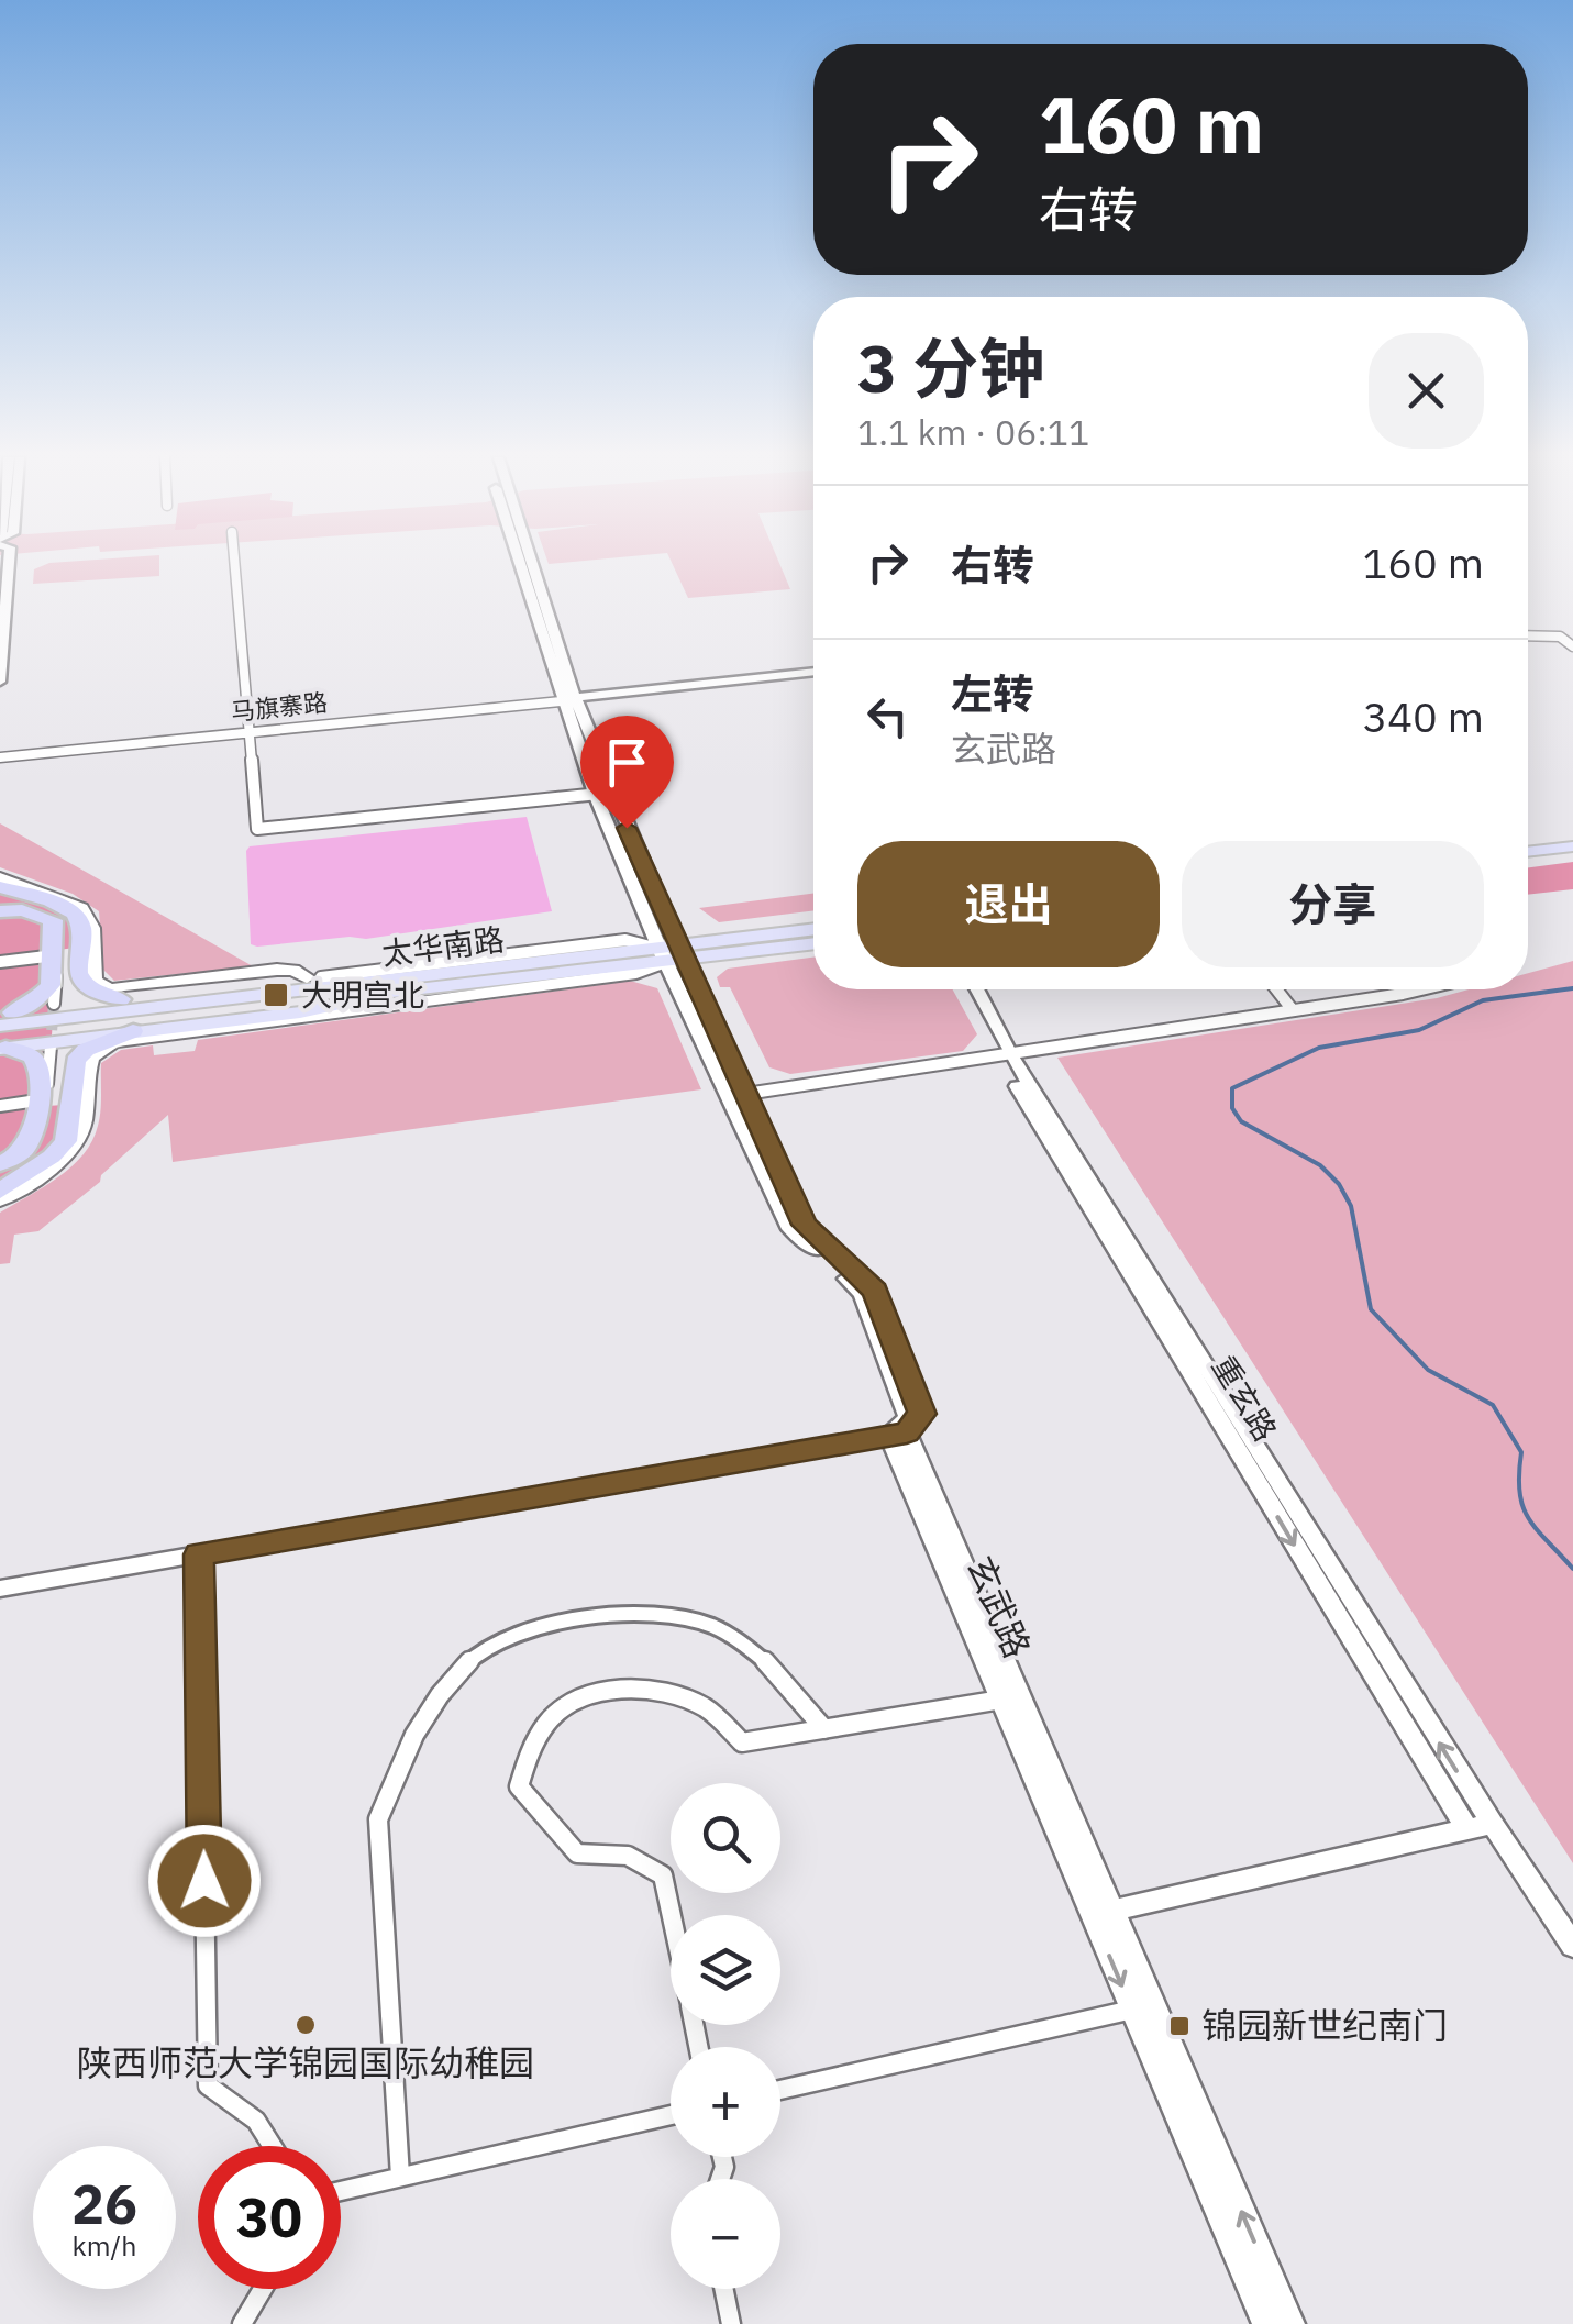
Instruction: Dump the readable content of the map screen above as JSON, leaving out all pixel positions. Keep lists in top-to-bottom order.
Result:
{
  "streets": {
    "main road": ["太华南路"],
    "street": ["马旗寨路", "重玄路", "玄武路"]
  },
  "crossings": [
    ["太华南路", "玄武路"]
  ],
  "places": {
    "transit": ["大明宫北", "锦园新世纪南门"],
    "other": ["陕西师范大学锦园国际幼稚园"]
  },
  "page": {
    "turn": ["160 m", "右转"],
    "heading": ["3 分钟", "1.1 km · 06:11"],
    "list": [
      {
        "name": "右转",
        "value": "160 m"
      },
      {
        "name": "左转",
        "note": "玄武路",
        "value": "340 m"
      }
    ],
    "buttons": ["退出", "分享"],
    "map_buttons": ["+", "−"],
    "speed": "26 km/h",
    "limit": "30"
  }
}
